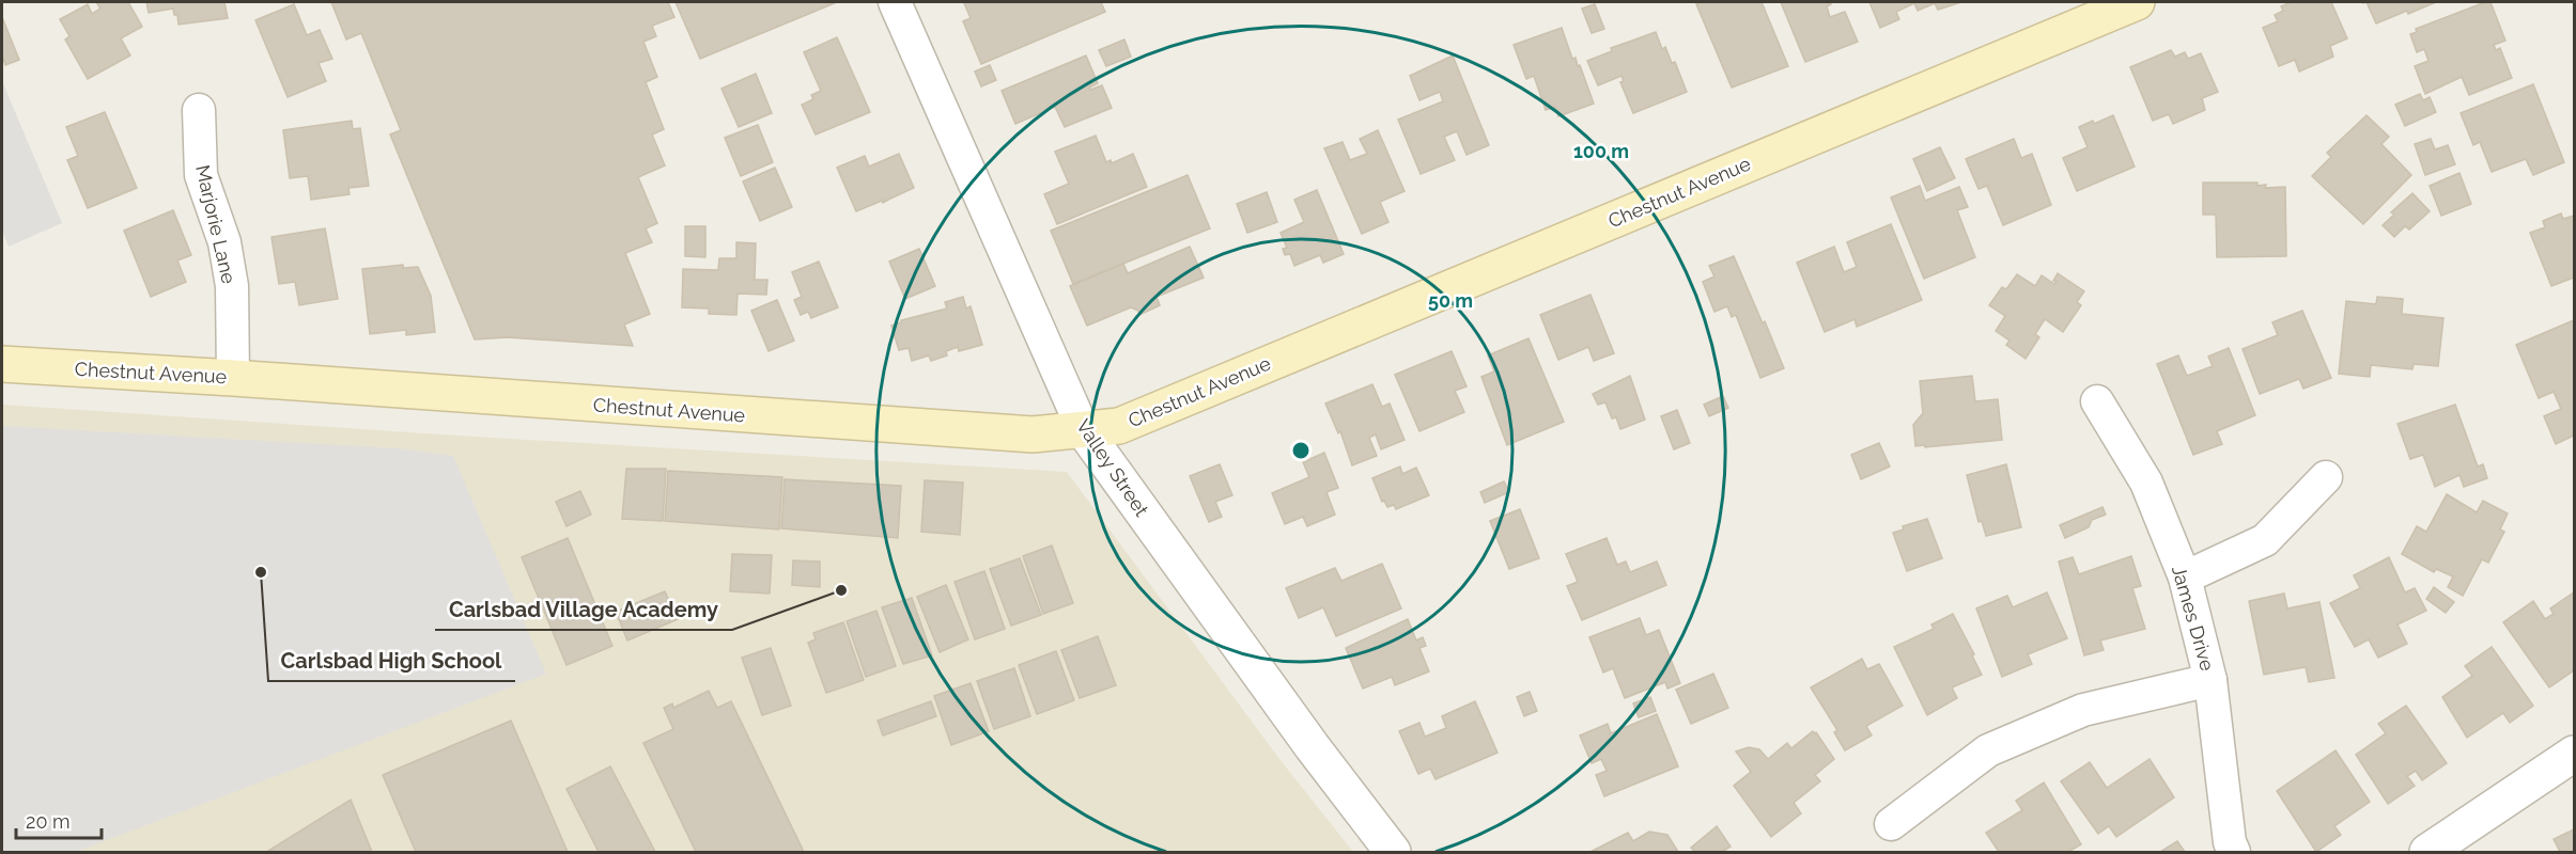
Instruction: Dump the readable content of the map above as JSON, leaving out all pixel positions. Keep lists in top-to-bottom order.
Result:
{
  "streets": {
    "main road": ["Chestnut Avenue"],
    "street": ["Marjorie Lane", "Valley Street", "James Drive"]
  },
  "crossings": [
    ["Chestnut Avenue", "Marjorie Lane"],
    ["Chestnut Avenue", "Valley Street"]
  ],
  "places": ["Carlsbad High School", "Carlsbad Village Academy"],
  "scale_bar": "20 m",
  "rings": ["100 m", "50 m"]
}
